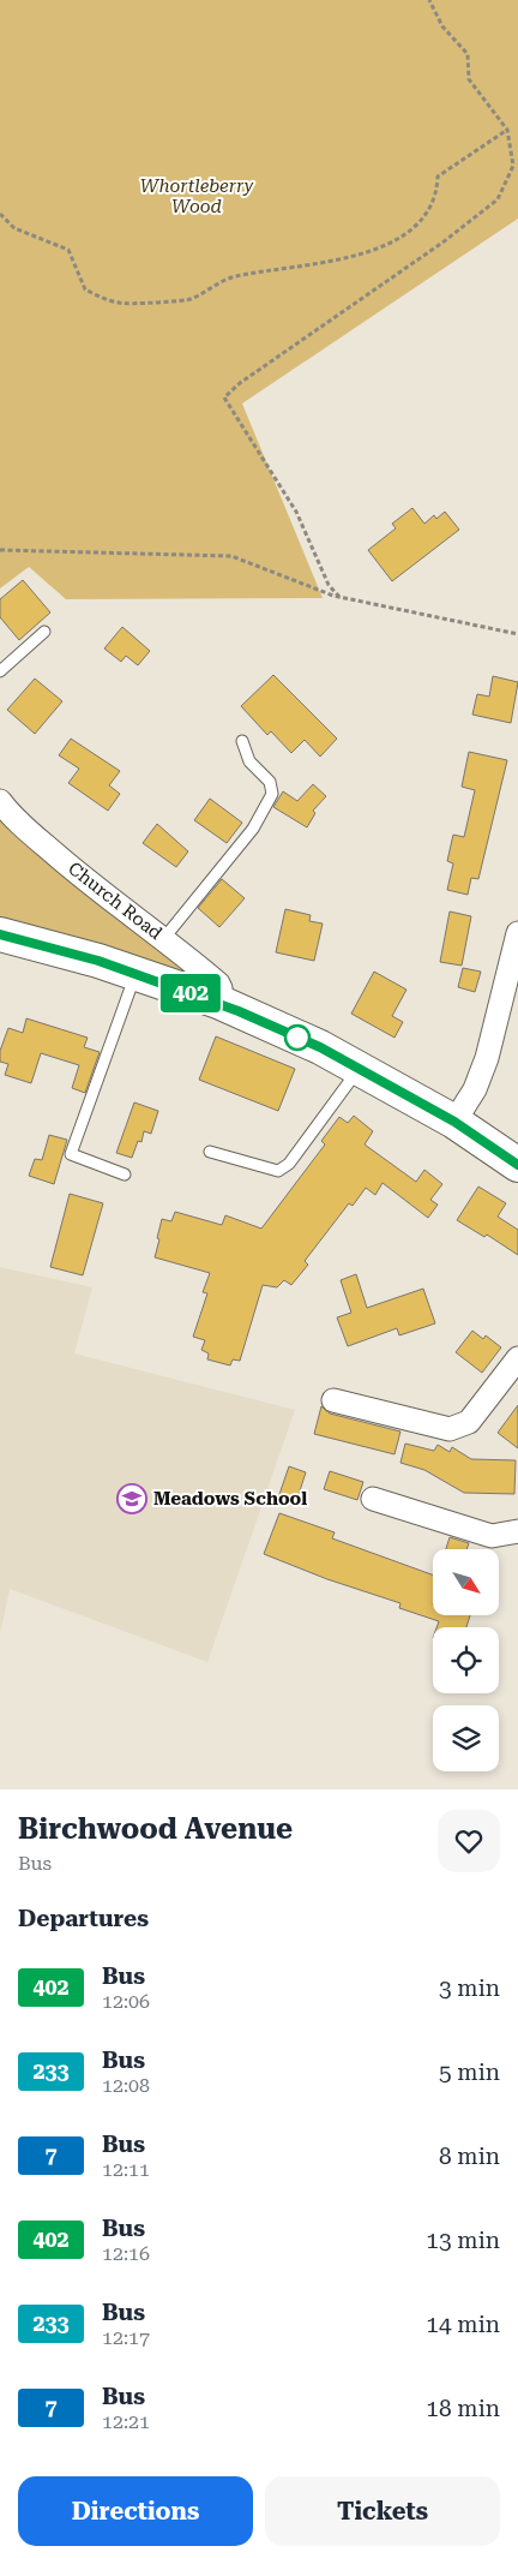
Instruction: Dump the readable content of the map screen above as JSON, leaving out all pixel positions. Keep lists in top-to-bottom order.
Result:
{
  "streets": {
    "street": ["Church Road"]
  },
  "parks": ["Whortleberry Wood"],
  "places": {
    "school or university": ["Meadows School"]
  },
  "lines": ["bus line 402"],
  "north": "bottom right",
  "page": {
    "on_map": "402",
    "heading": [
      ["Birchwood Avenue", "Bus"],
      "Departures"
    ],
    "list": [
      {
        "mark": "402",
        "name": "Bus",
        "note": "12:06",
        "value": "3 min"
      },
      {
        "mark": "233",
        "name": "Bus",
        "note": "12:08",
        "value": "5 min"
      },
      {
        "mark": "7",
        "name": "Bus",
        "note": "12:11",
        "value": "8 min"
      },
      {
        "mark": "402",
        "name": "Bus",
        "note": "12:16",
        "value": "13 min"
      },
      {
        "mark": "233",
        "name": "Bus",
        "note": "12:17",
        "value": "14 min"
      },
      {
        "mark": "7",
        "name": "Bus",
        "note": "12:21",
        "value": "18 min"
      }
    ],
    "buttons": ["Directions", "Tickets"]
  }
}
